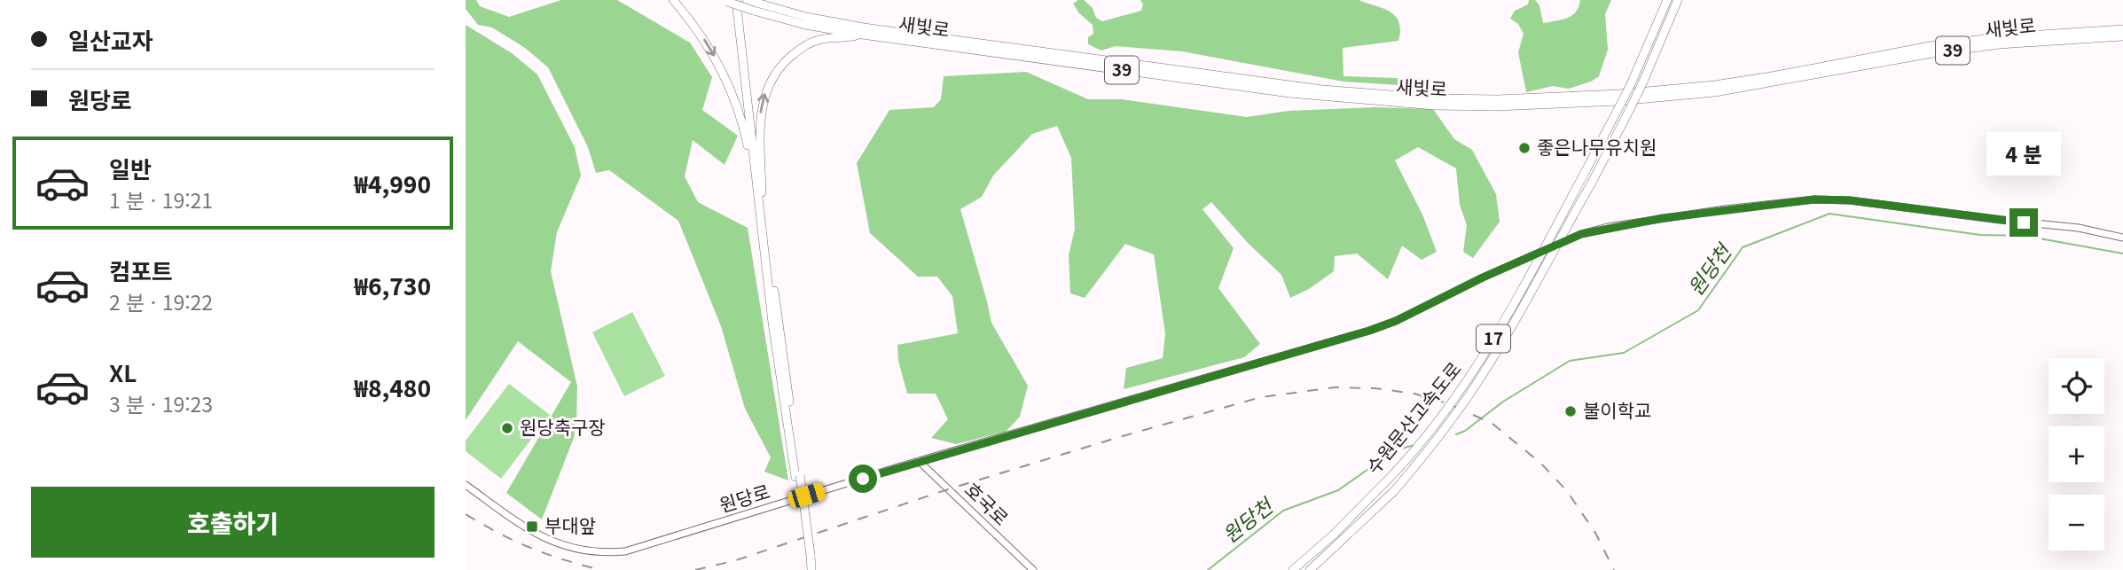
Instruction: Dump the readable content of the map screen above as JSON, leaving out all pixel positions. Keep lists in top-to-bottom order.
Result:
{
  "streets": {
    "highway": [
      "새빛로",
      "39",
      "17",
      "수원문산고속도로"
    ],
    "main road": ["원당로", "호국로"]
  },
  "crossings": [
    ["원당로", "호국로"]
  ],
  "water": ["원당천"],
  "places": {
    "other": ["좋은나무유치원", "불이학교", "원당축구장"],
    "transit": ["부대앞"]
  },
  "page": {
    "banner": ["일산교자", "원당로"],
    "bubble": "4 분",
    "list": [
      {
        "name": "일반",
        "note": "1 분 · 19:21",
        "value": "₩4,990"
      },
      {
        "name": "컴포트",
        "note": "2 분 · 19:22",
        "value": "₩6,730"
      },
      {
        "name": "XL",
        "note": "3 분 · 19:23",
        "value": "₩8,480"
      }
    ],
    "map_buttons": ["+", "−"],
    "buttons": "호출하기"
  }
}
